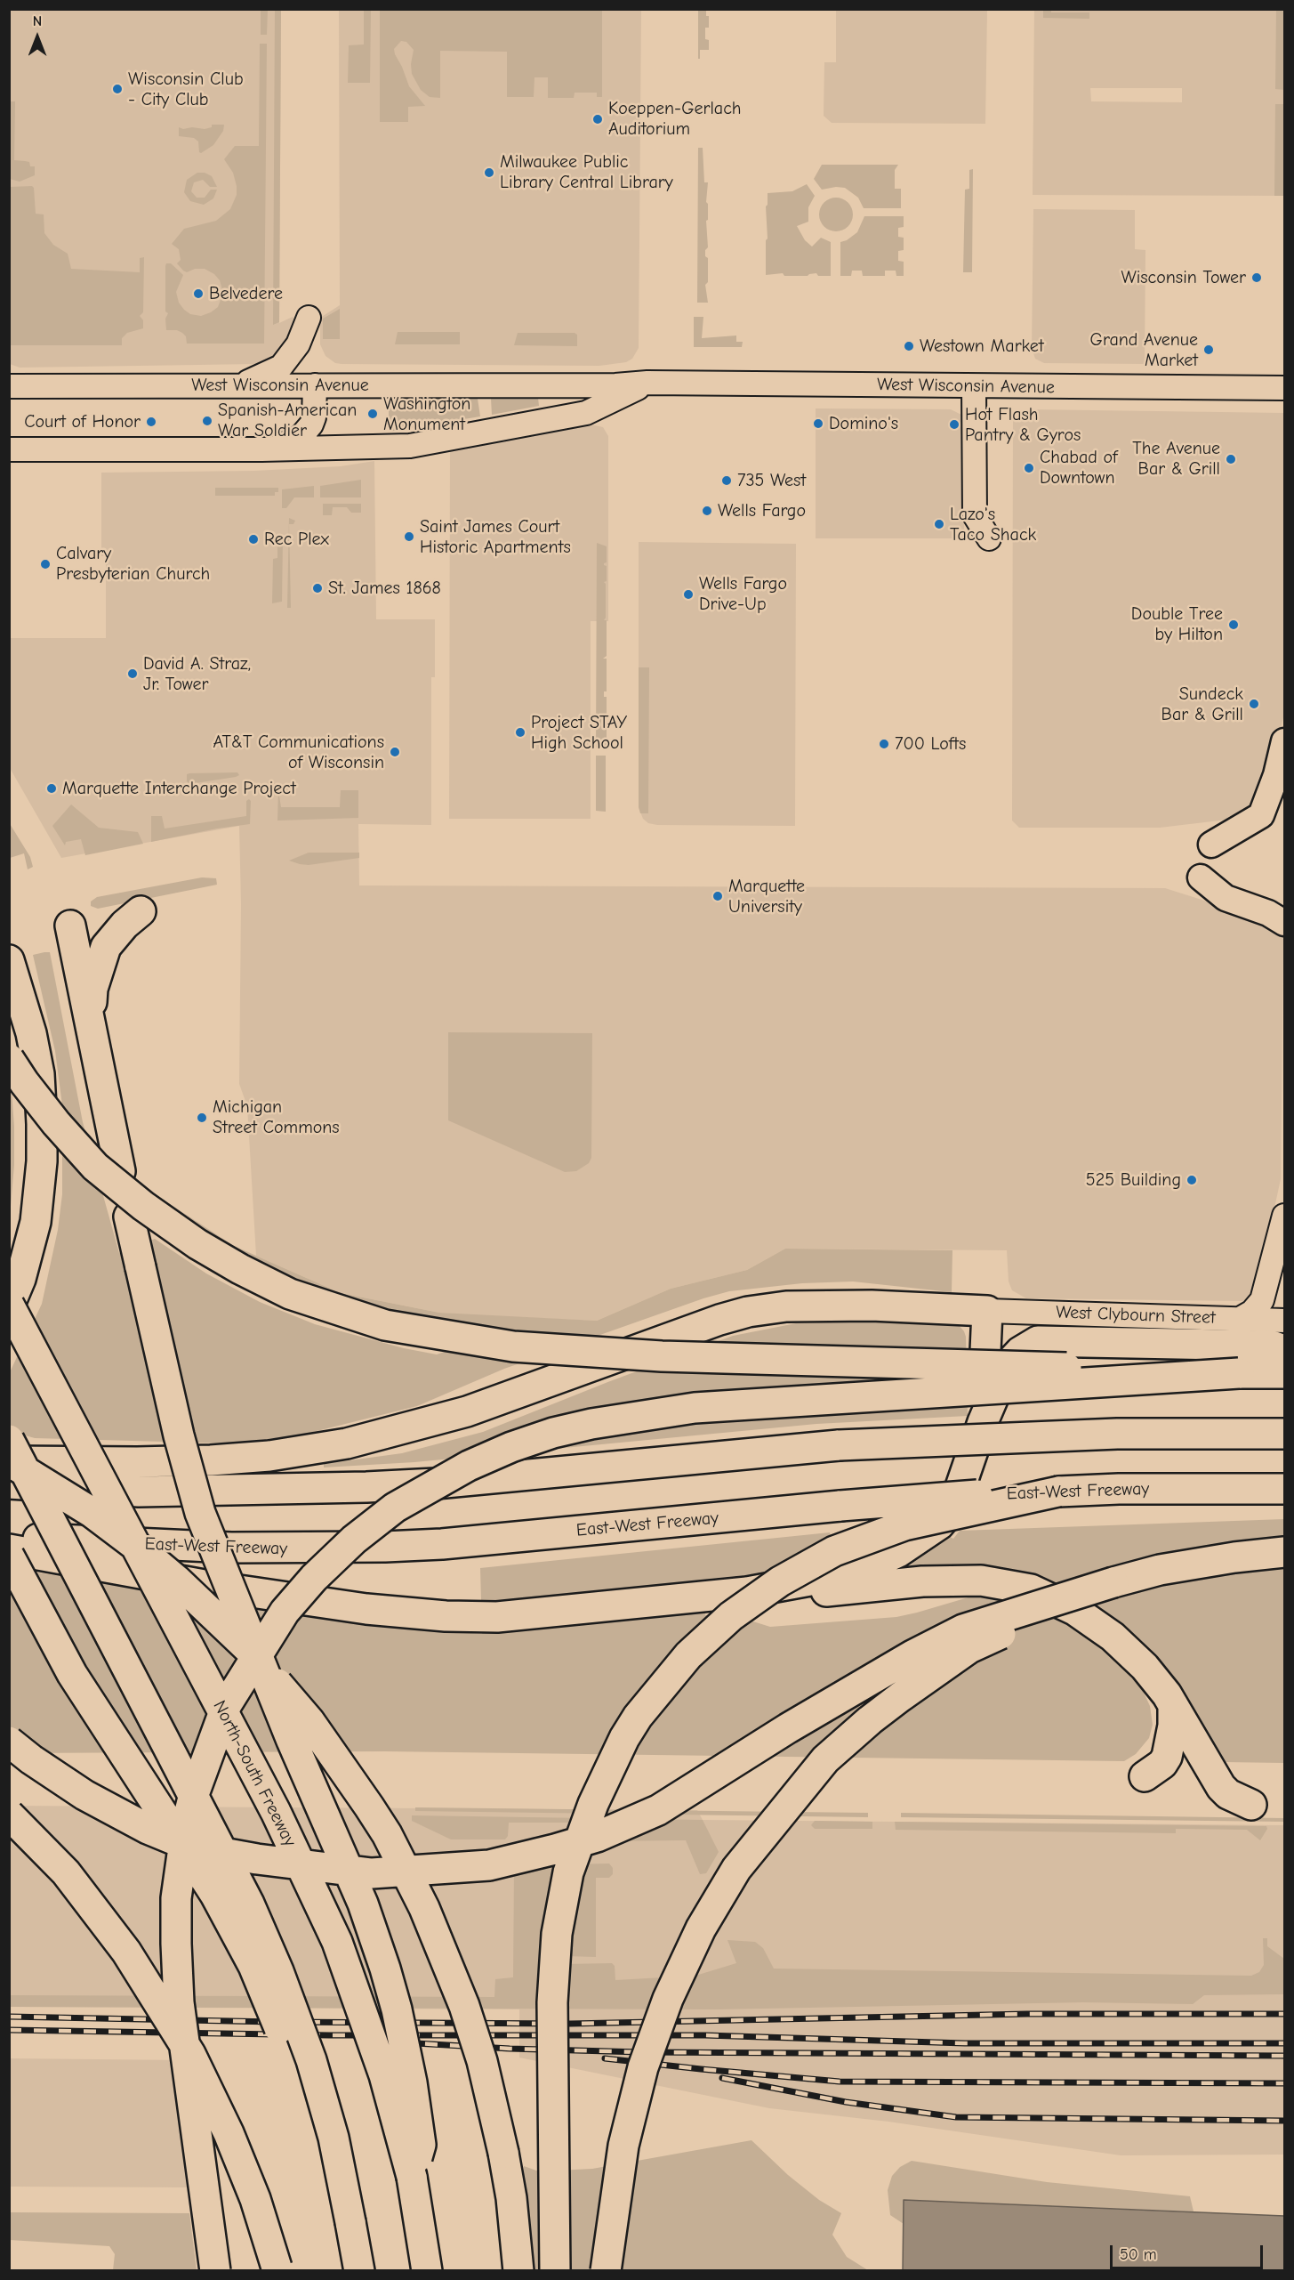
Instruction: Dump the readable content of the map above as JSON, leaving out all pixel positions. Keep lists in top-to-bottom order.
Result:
{
  "streets": {
    "highway": ["East-West Freeway", "North-South Freeway"],
    "main road": ["West Wisconsin Avenue", "West Clybourn Street"]
  },
  "places": [
    "Wisconsin Club - City Club",
    "Koeppen-Gerlach Auditorium",
    "Milwaukee Public Library Central Library",
    "Wisconsin Tower",
    "Belvedere",
    "Westown Market",
    "Grand Avenue Market",
    "Washington Monument",
    "Spanish-American War Soldier",
    "Court of Honor",
    "Domino's",
    "Hot Flash Pantry & Gyros",
    "The Avenue Bar & Grill",
    "Chabad of Downtown",
    "735 West",
    "Wells Fargo",
    "Lazo's Taco Shack",
    "Saint James Court Historic Apartments",
    "Rec Plex",
    "Calvary Presbyterian Church",
    "St. James 1868",
    "Wells Fargo Drive-Up",
    "Double Tree by Hilton",
    "David A. Straz, Jr. Tower",
    "Sundeck Bar & Grill",
    "Project STAY High School",
    "700 Lofts",
    "AT&T Communications of Wisconsin",
    "Marquette Interchange Project",
    "Marquette University",
    "Michigan Street Commons",
    "525 Building"
  ],
  "scale_bar": "50 m",
  "north": "top"
}
